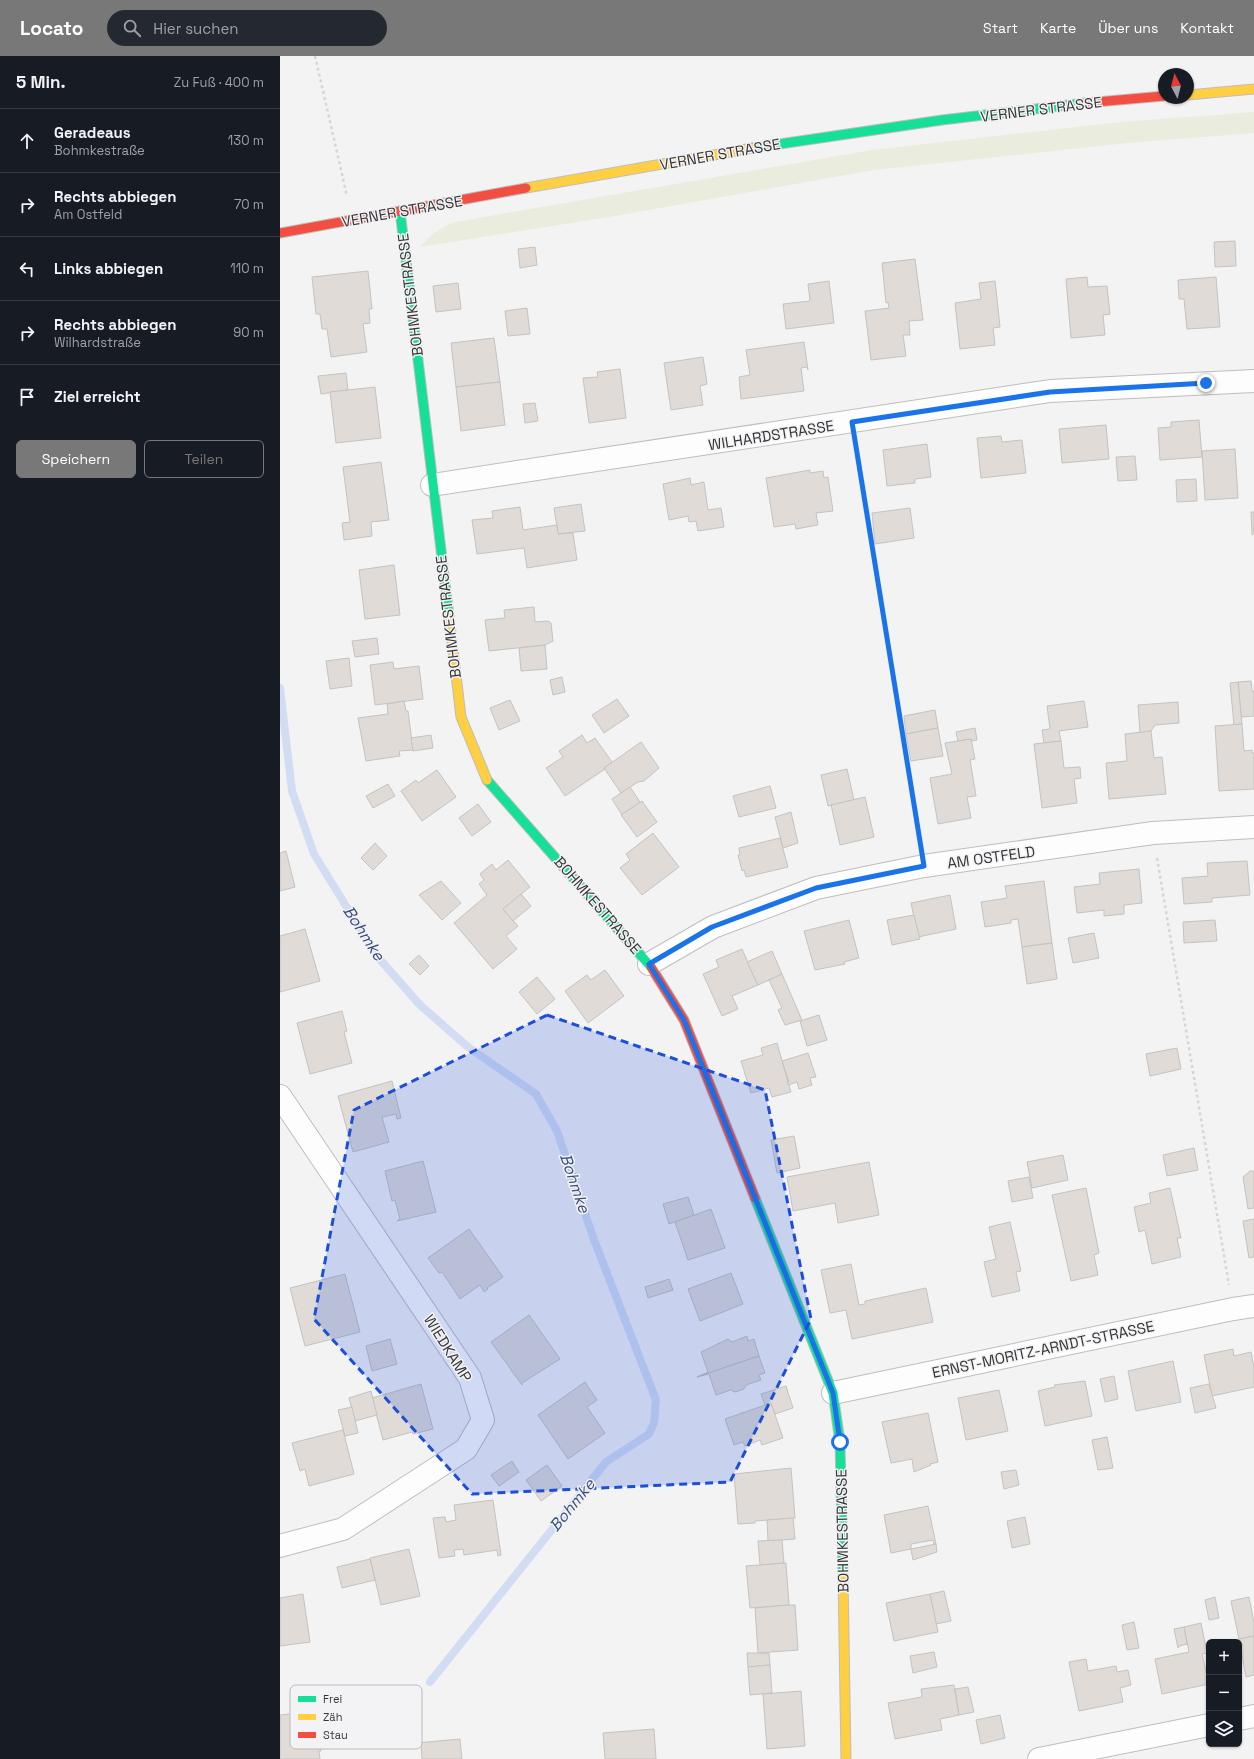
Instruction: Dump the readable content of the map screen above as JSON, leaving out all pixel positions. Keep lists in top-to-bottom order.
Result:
{
  "streets": {
    "street": [
      "VERNER STRASSE",
      "BOHMKESTRASSE",
      "WILHARDSTRASSE",
      "AM OSTFELD",
      "WIEDKAMP",
      "ERNST-MORITZ-ARNDT-STRASSE"
    ]
  },
  "crossings": [
    ["VERNER STRASSE", "BOHMKESTRASSE"],
    ["BOHMKESTRASSE", "WILHARDSTRASSE"],
    ["BOHMKESTRASSE", "AM OSTFELD"],
    ["BOHMKESTRASSE", "ERNST-MORITZ-ARNDT-STRASSE"]
  ],
  "water": ["Bohmke"],
  "legend": ["Frei", "Zäh", "Stau"],
  "north": "top",
  "page": {
    "header": "Locato",
    "search": "Hier suchen",
    "nav": [
      "Start",
      "Karte",
      "Über uns",
      "Kontakt"
    ],
    "heading": ["5 Min.", "Zu Fuß · 400 m"],
    "list": [
      ["Geradeaus", "Bohmkestraße", "130 m"],
      ["Rechts abbiegen", "Am Ostfeld", "70 m"],
      ["Links abbiegen", "110 m"],
      ["Rechts abbiegen", "Wilhardstraße", "90 m"],
      "Ziel erreicht"
    ],
    "buttons": ["Speichern", "Teilen"],
    "map_buttons": ["+", "−"]
  }
}
